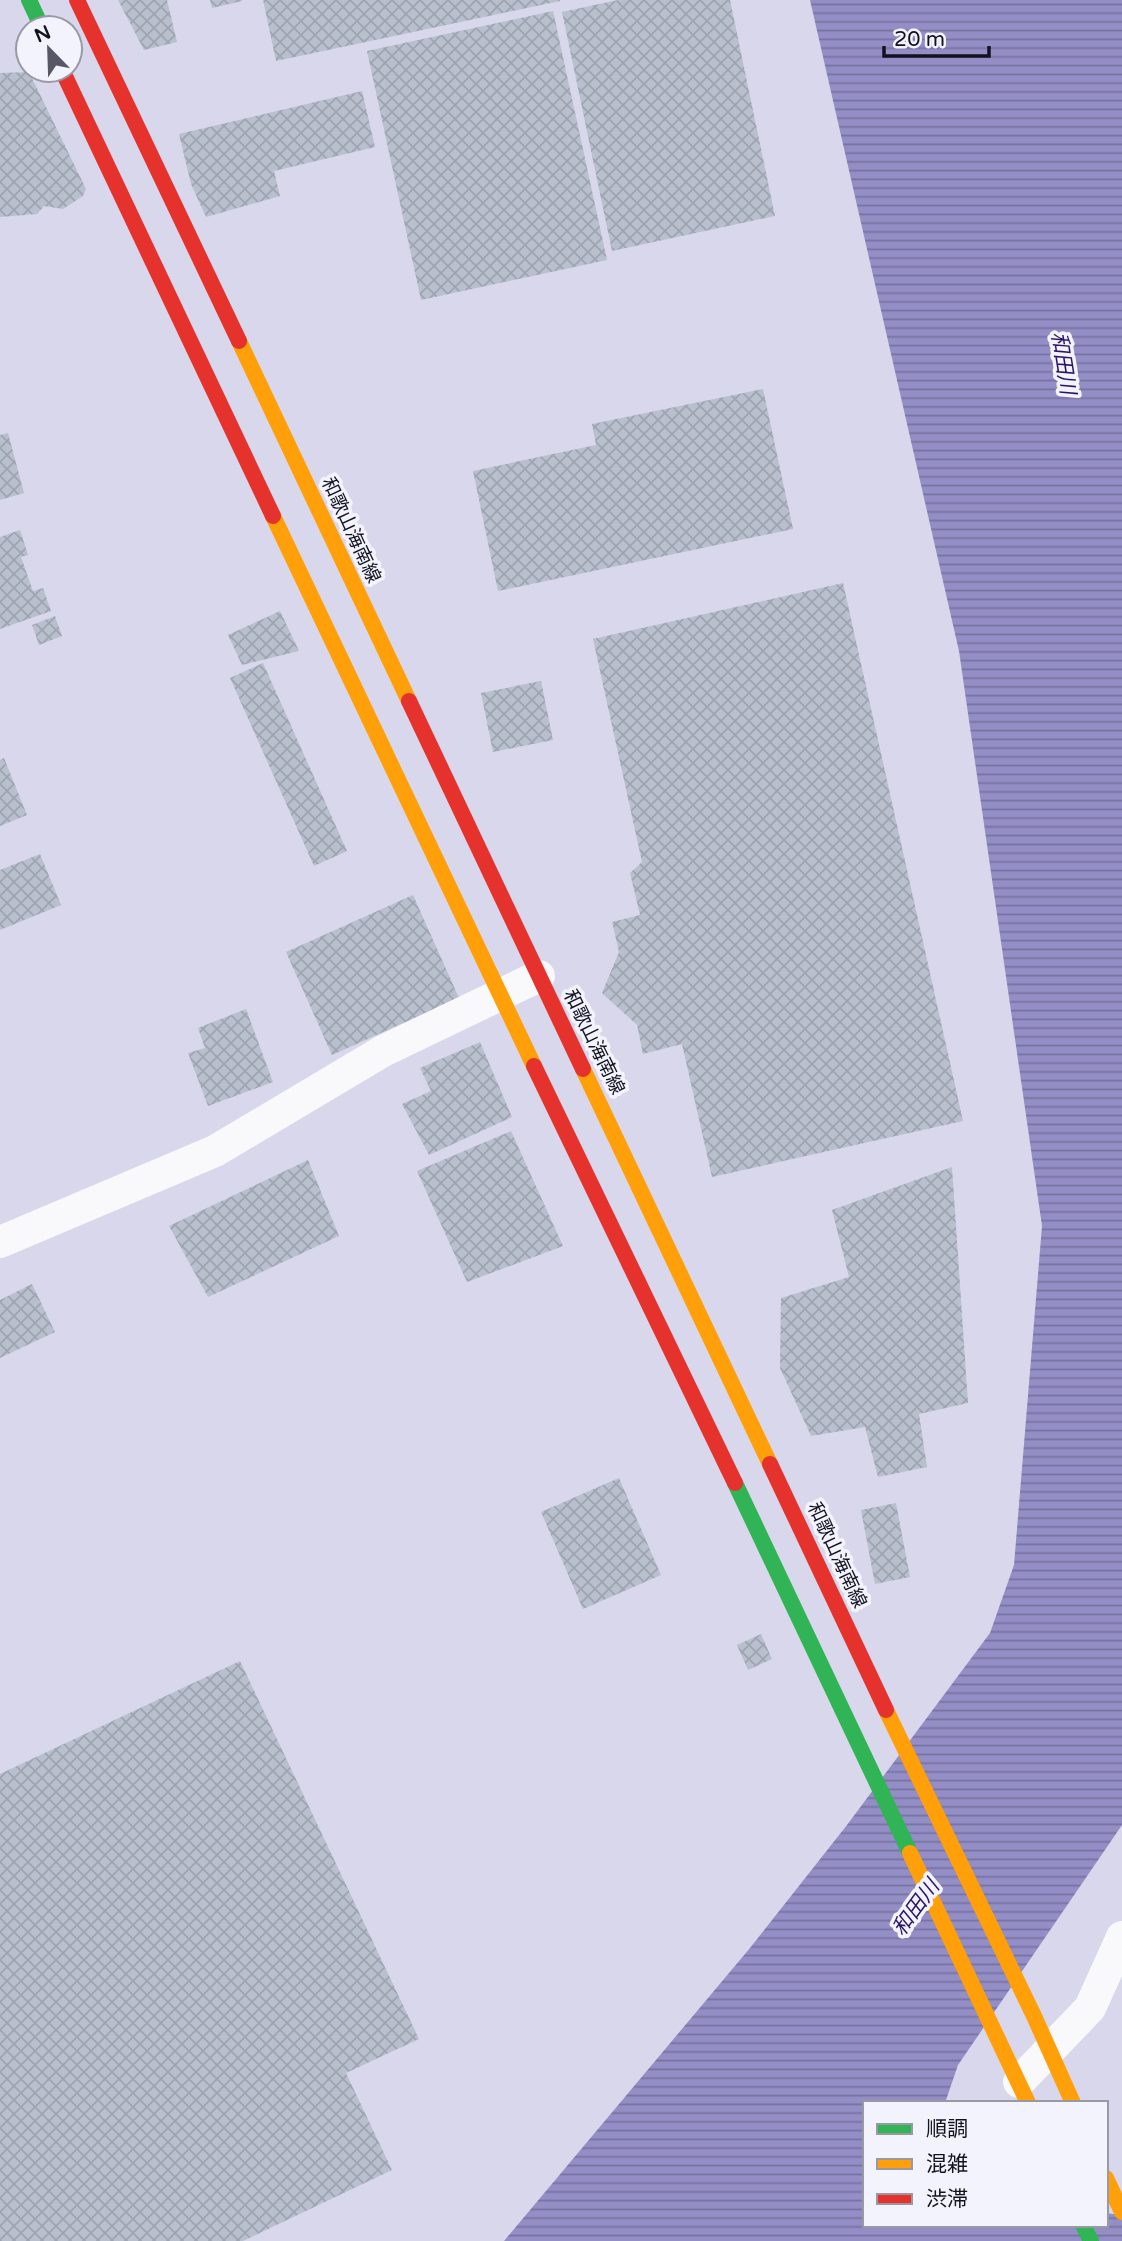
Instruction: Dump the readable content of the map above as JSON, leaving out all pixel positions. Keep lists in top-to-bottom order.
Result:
{
  "streets": {
    "main road": ["和歌山海南線"]
  },
  "water": ["和田川"],
  "legend": ["順調", "混雑", "渋滞"],
  "scale_bar": "20 m",
  "north": "top left"
}
